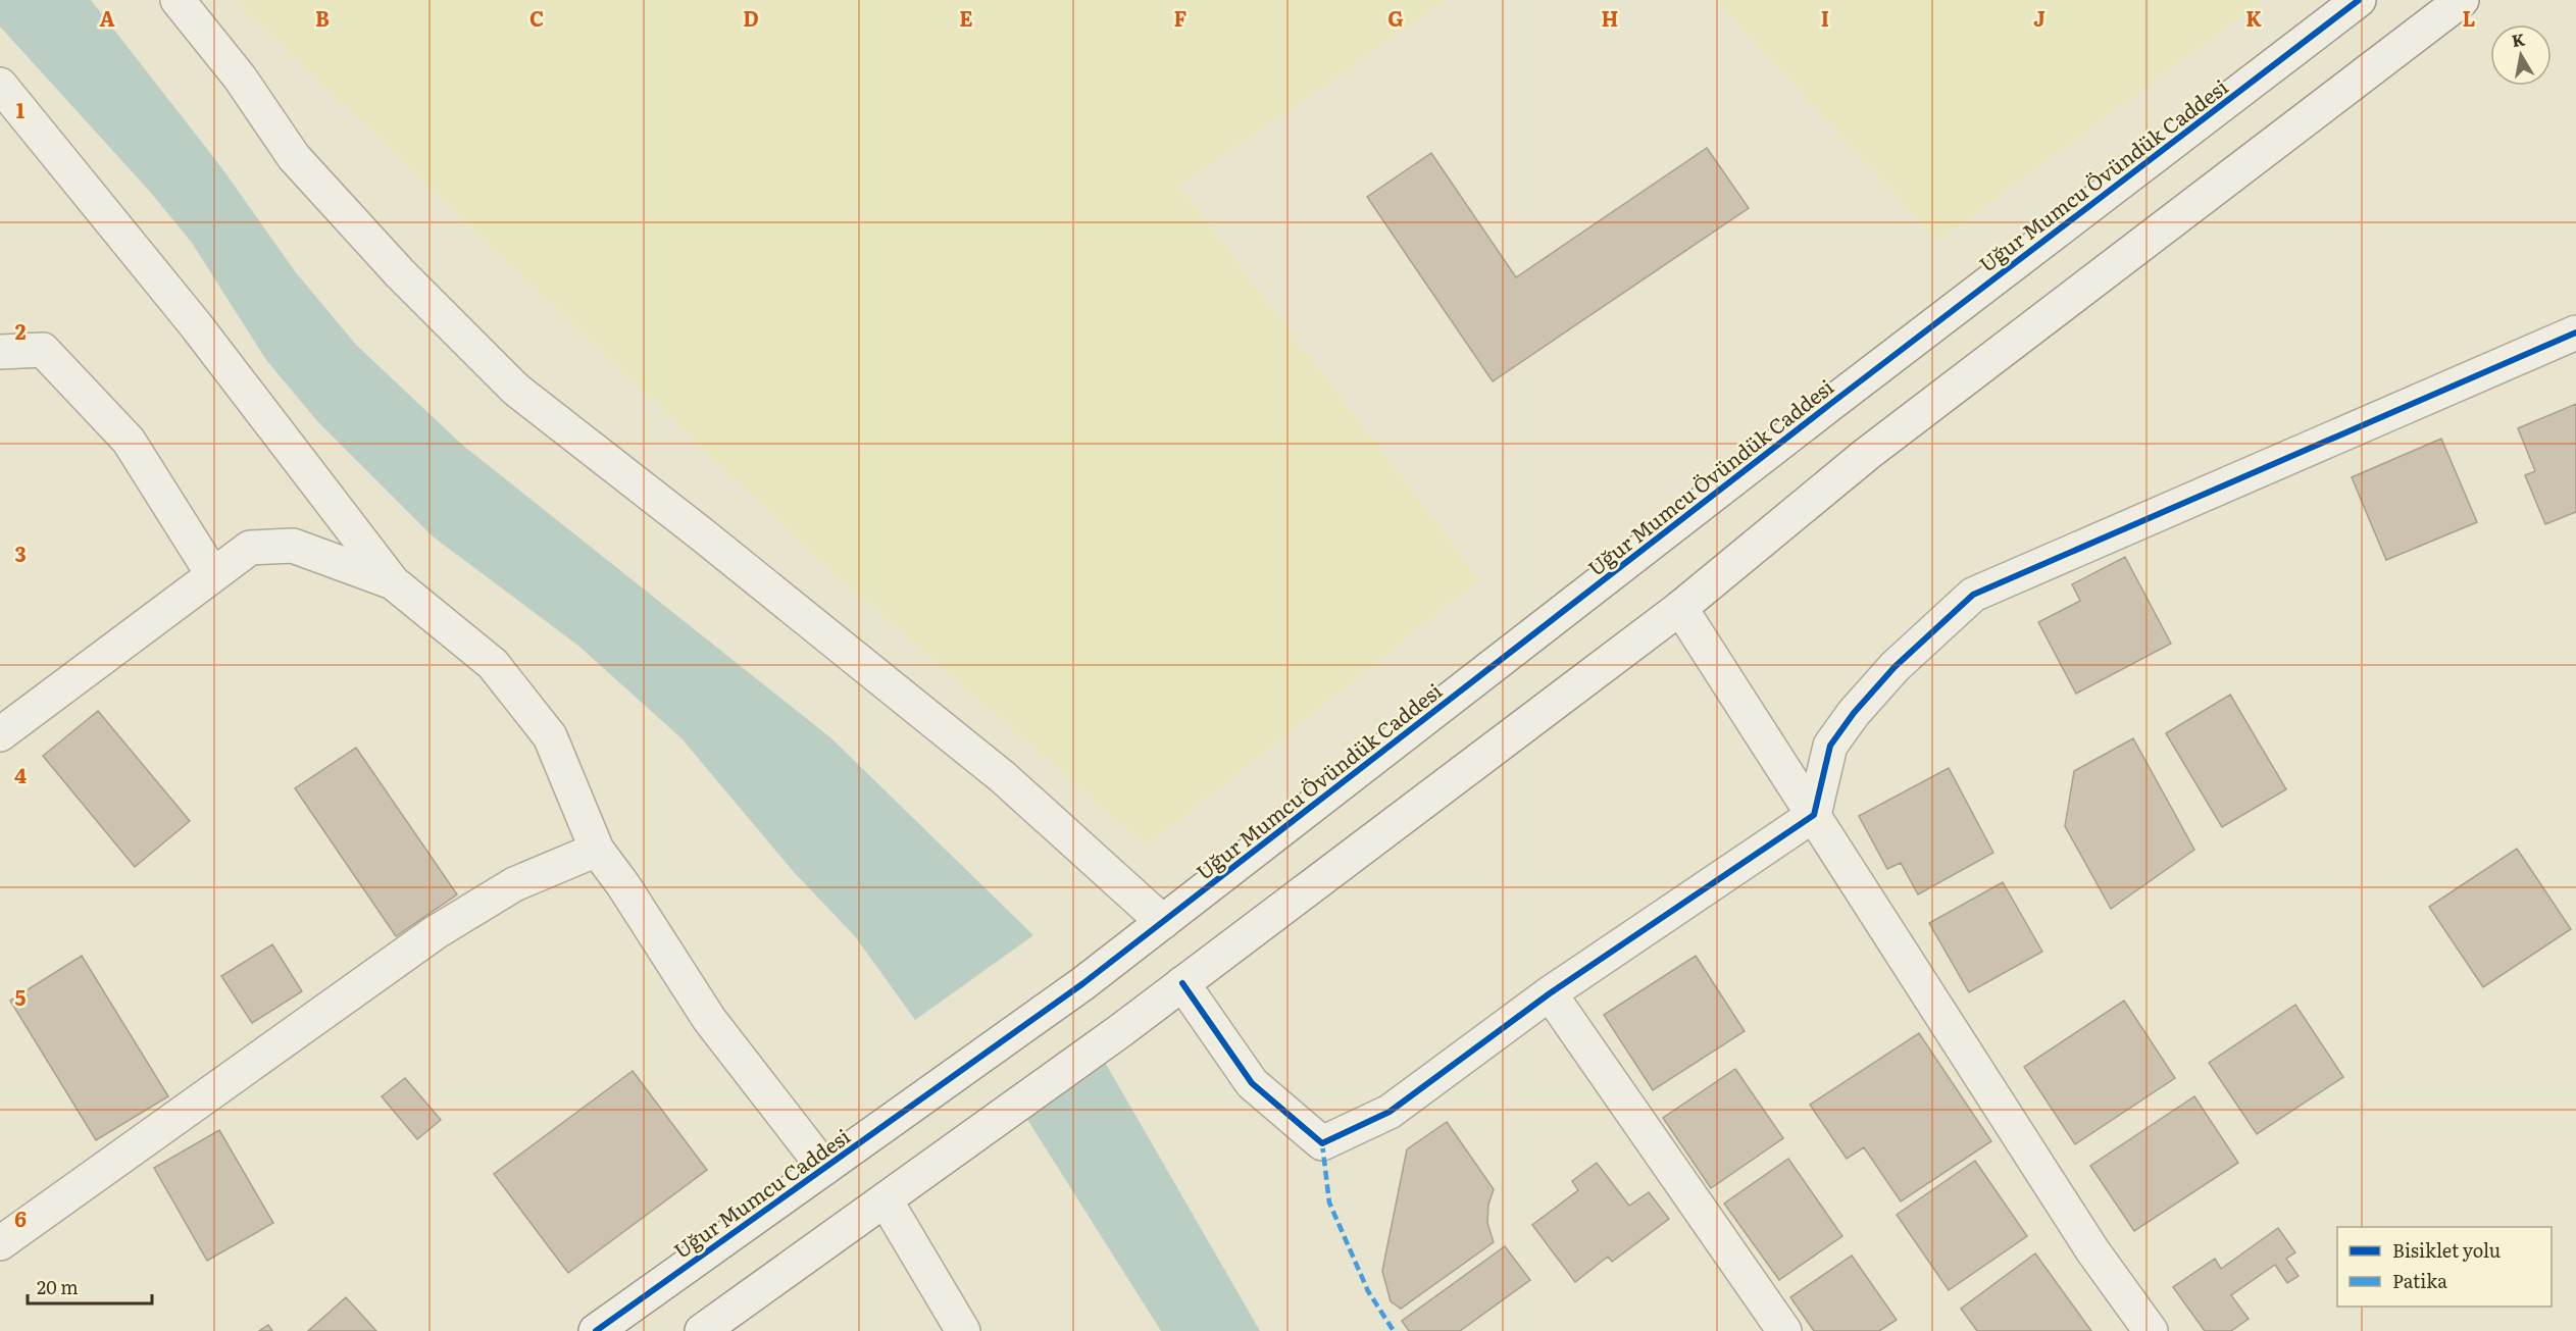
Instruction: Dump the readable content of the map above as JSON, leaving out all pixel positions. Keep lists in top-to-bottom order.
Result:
{
  "streets": {
    "street": ["Uğur Mumcu Övündük Caddesi", "Uğur Mumcu Caddesi"]
  },
  "crossings": [
    ["Uğur Mumcu Övündük Caddesi", "Uğur Mumcu Caddesi"]
  ],
  "legend": ["Bisiklet yolu", "Patika"],
  "scale_bar": "20 m",
  "north": "top",
  "grid": {
    "columns": [
      "A",
      "B",
      "C",
      "D",
      "E",
      "F",
      "G",
      "H",
      "I",
      "J",
      "K",
      "L"
    ],
    "rows": [
      "1",
      "2",
      "3",
      "4",
      "5",
      "6"
    ]
  }
}
